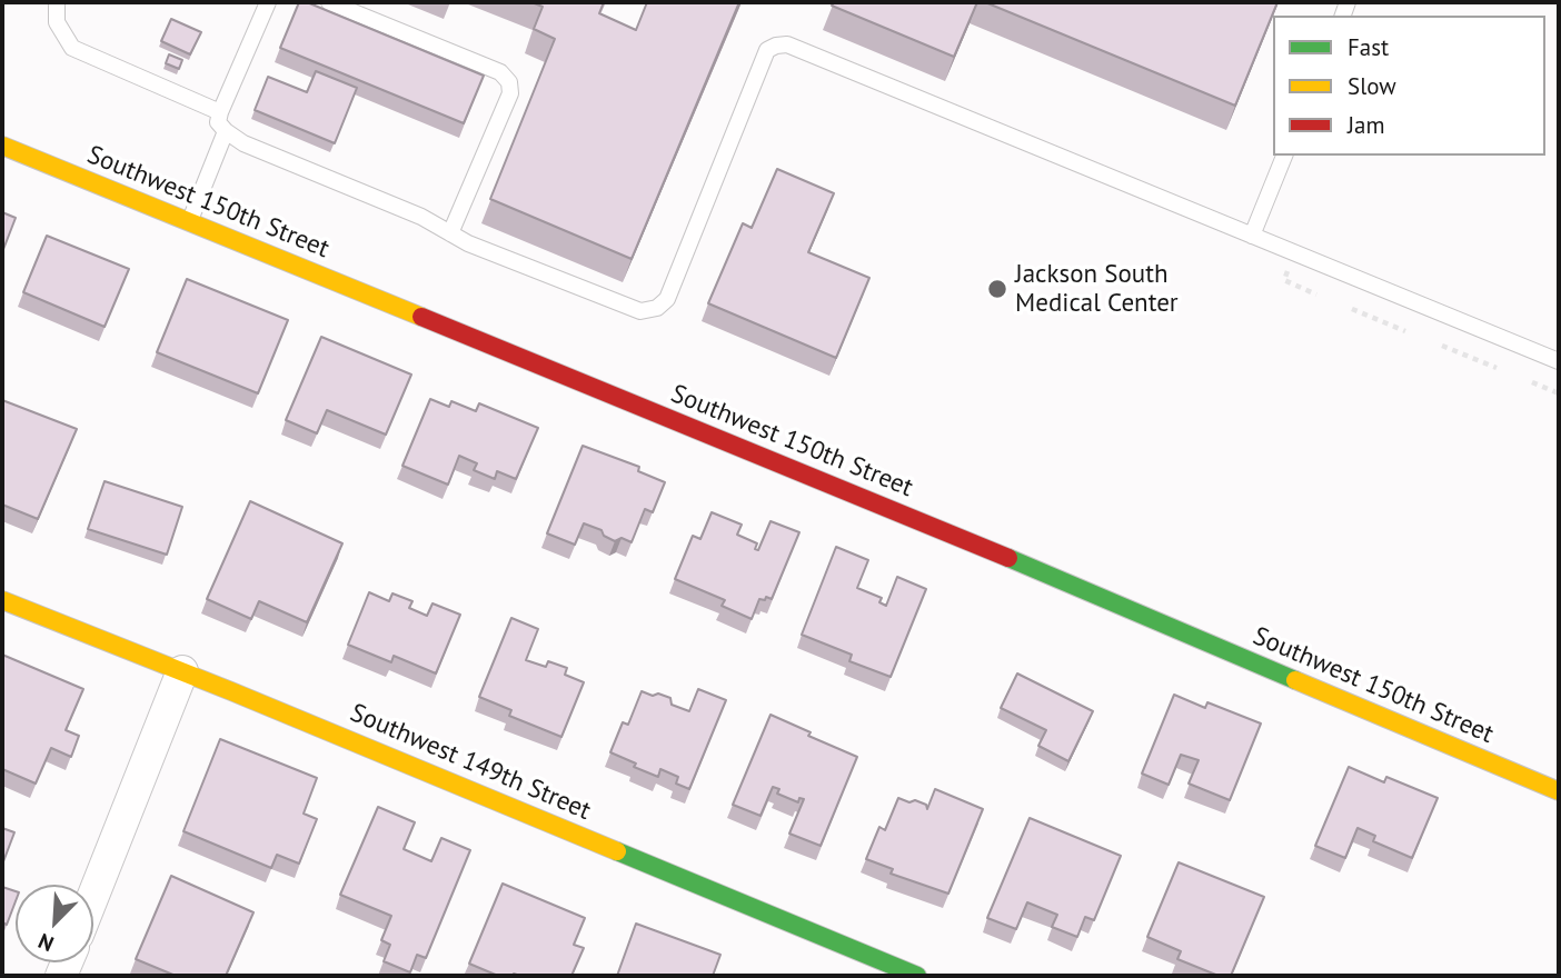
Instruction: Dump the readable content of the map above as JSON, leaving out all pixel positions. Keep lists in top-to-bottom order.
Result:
{
  "streets": {
    "street": ["Southwest 150th Street", "Southwest 149th Street"]
  },
  "places": ["Jackson South Medical Center"],
  "legend": ["Fast", "Slow", "Jam"],
  "north": "bottom left"
}
